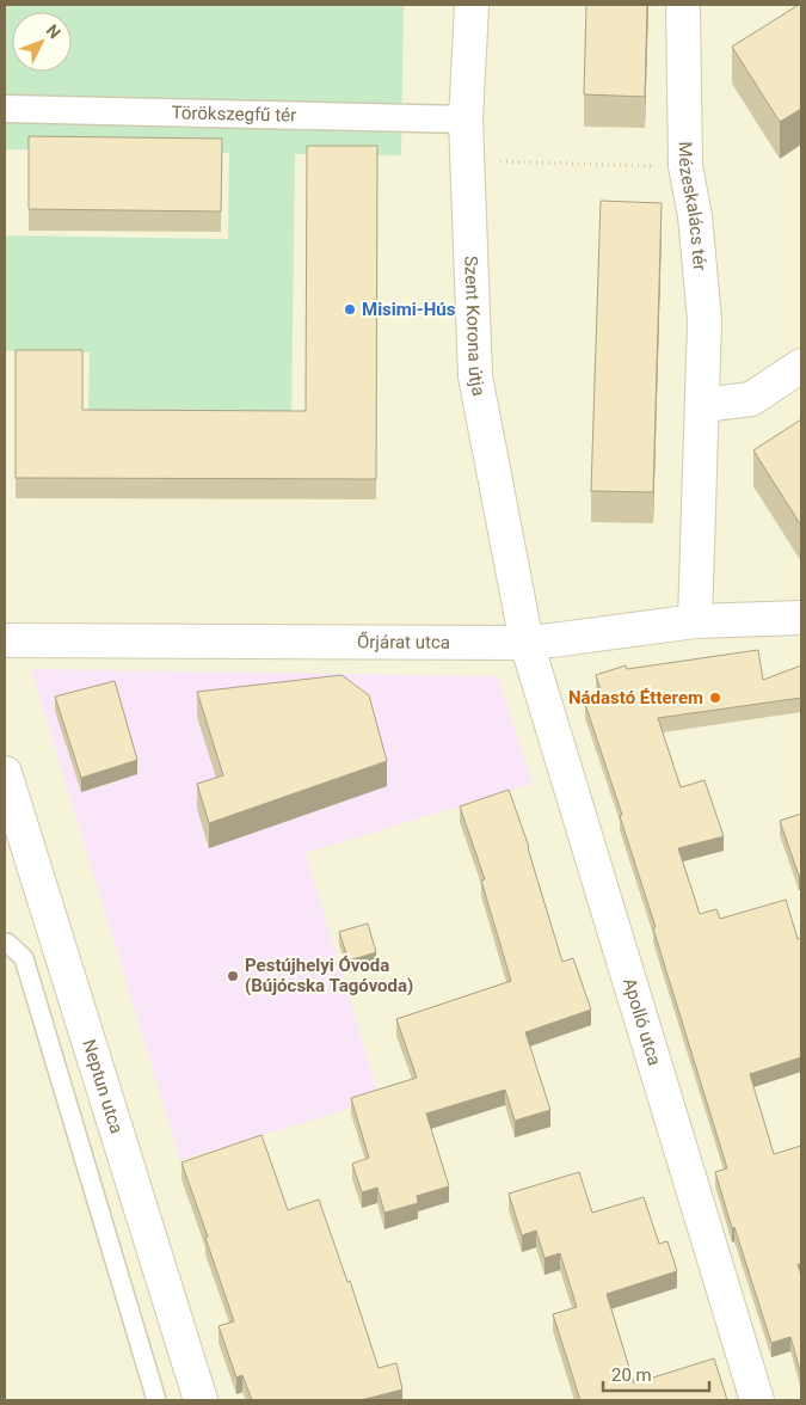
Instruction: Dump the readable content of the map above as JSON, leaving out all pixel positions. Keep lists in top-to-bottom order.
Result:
{
  "streets": {
    "street": [
      "Törökszegfű tér",
      "Mézeskalács tér",
      "Szent Korona útja",
      "Őrjárat utca",
      "Apolló utca",
      "Neptun utca"
    ]
  },
  "crossings": [
    ["Törökszegfű tér", "Szent Korona útja"],
    ["Mézeskalács tér", "Őrjárat utca"],
    ["Szent Korona útja", "Őrjárat utca"],
    ["Szent Korona útja", "Apolló utca"],
    ["Őrjárat utca", "Apolló utca"]
  ],
  "places": ["Misimi-Hús", "Nádastó Étterem", "Pestújhelyi Óvoda (Bújócska Tagóvoda)"],
  "scale_bar": "20 m",
  "north": "top right"
}
